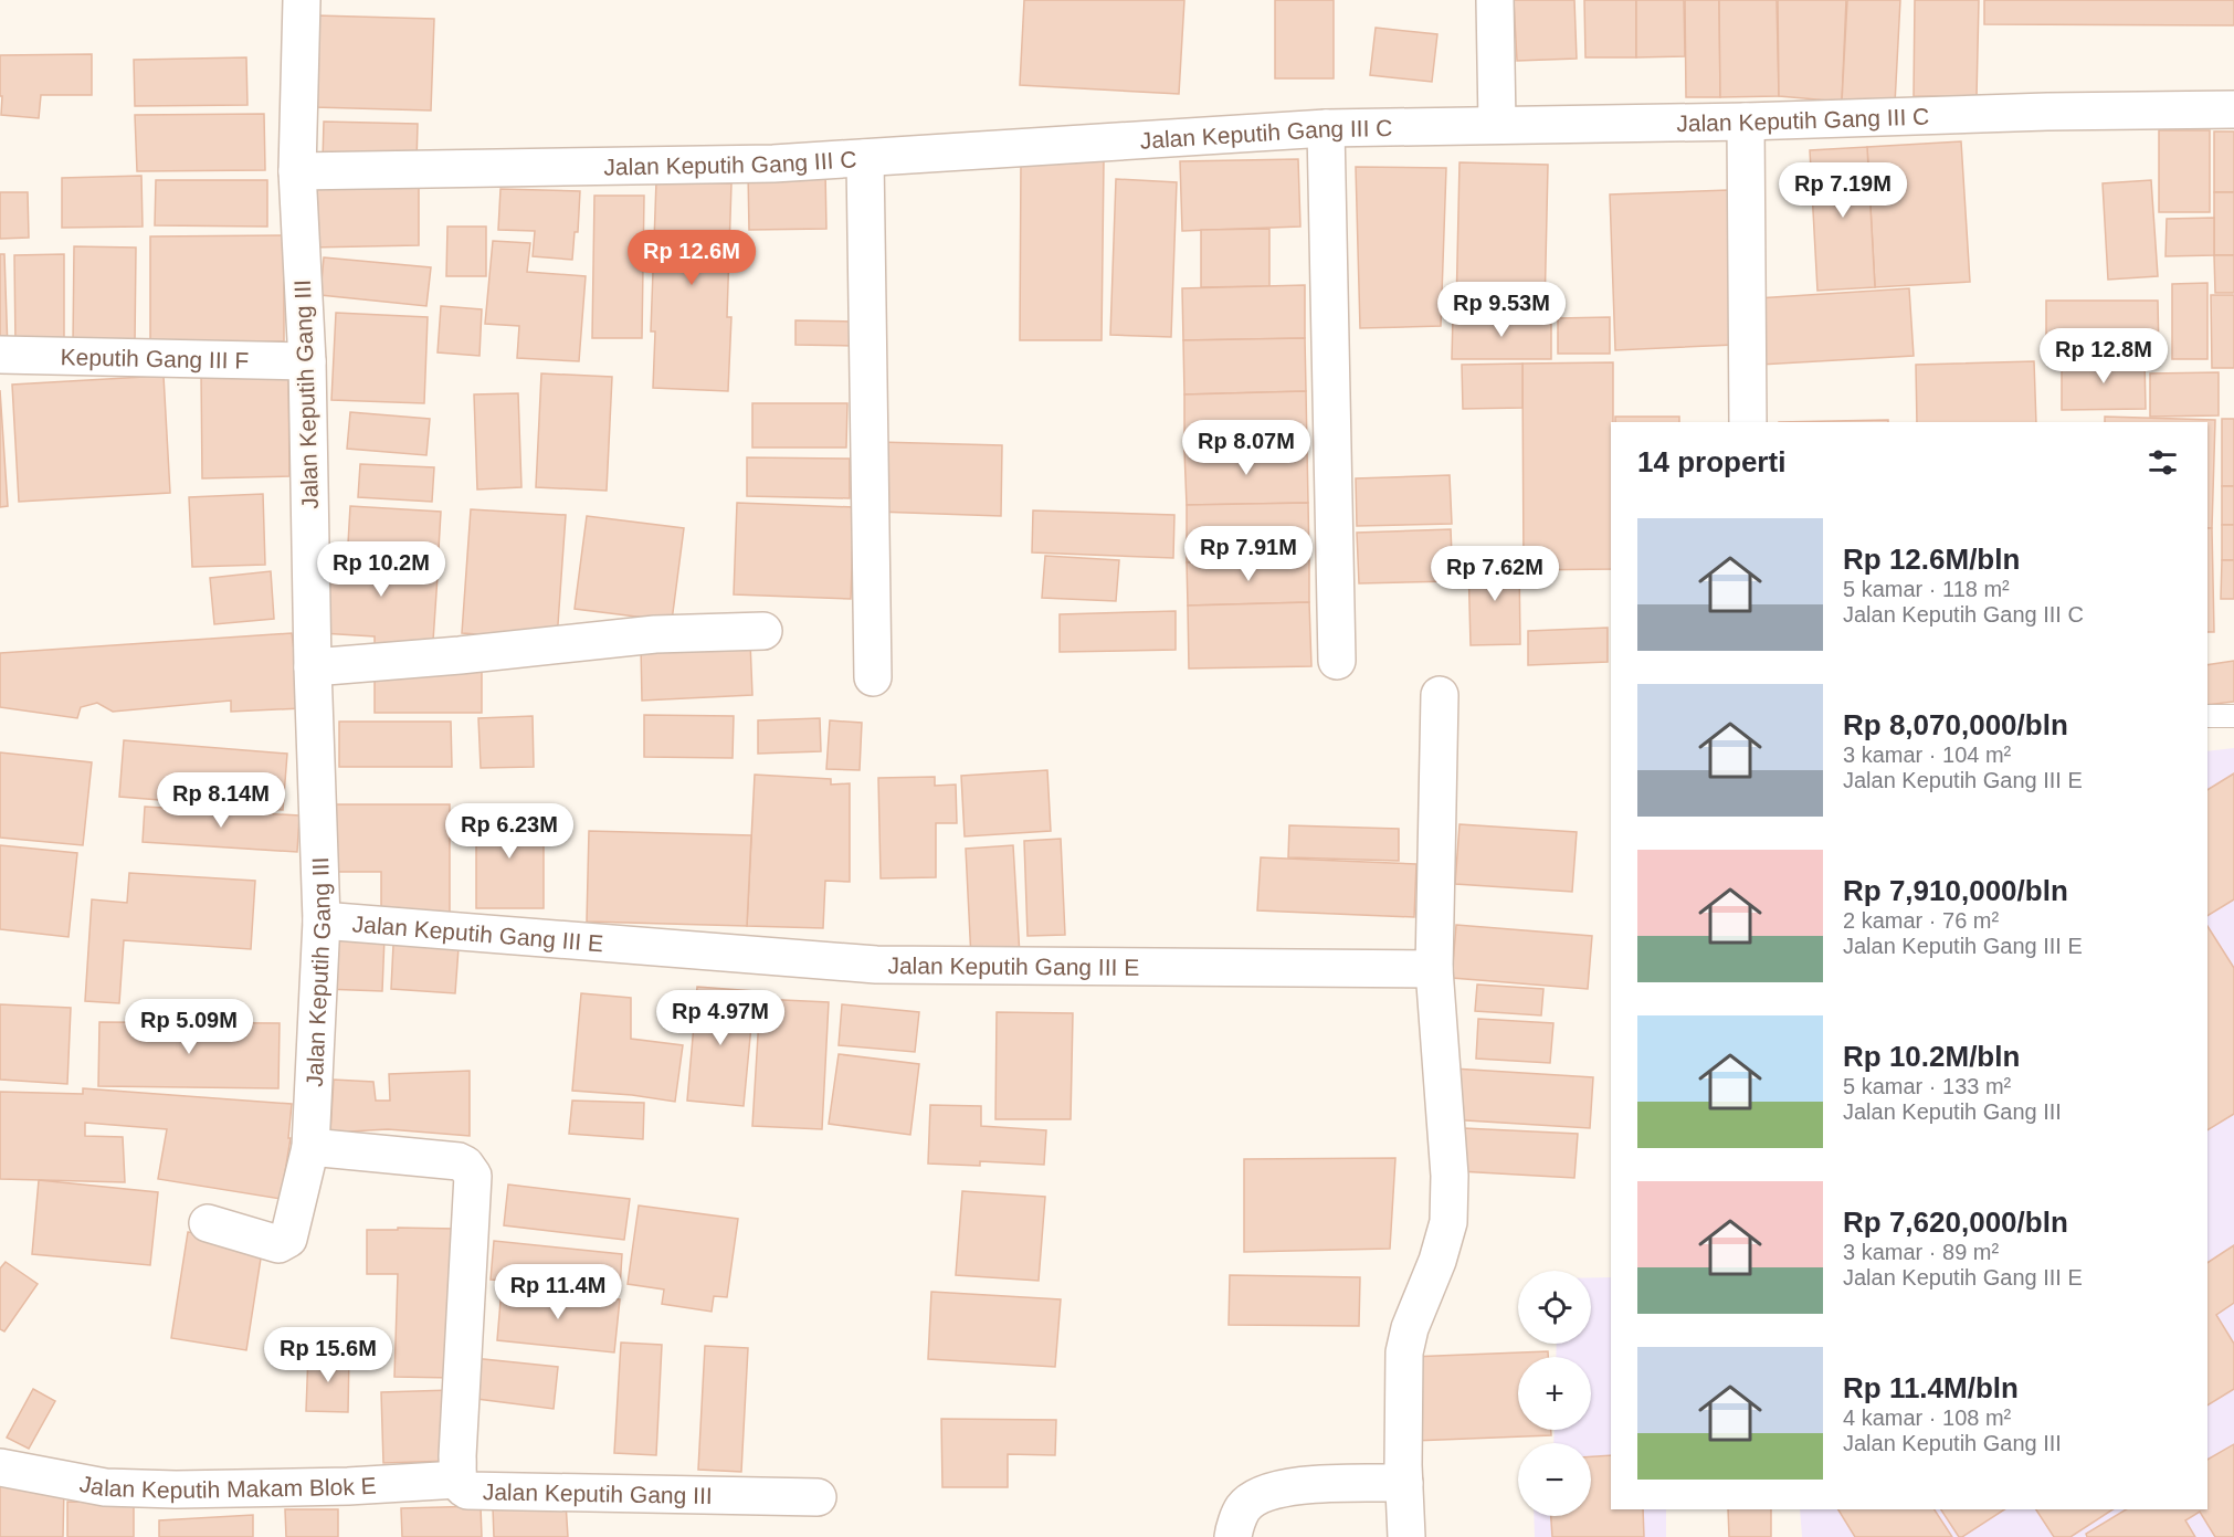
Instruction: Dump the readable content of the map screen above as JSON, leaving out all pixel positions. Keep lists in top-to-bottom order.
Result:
{
  "streets": {
    "street": [
      "Jalan Keputih Gang III C",
      "Keputih Gang III F",
      "Jalan Keputih Gang III",
      "Jalan Keputih Gang III E",
      "Jalan Keputih Makam Blok E"
    ]
  },
  "crossings": [
    ["Jalan Keputih Gang III C", "Jalan Keputih Gang III"],
    ["Keputih Gang III F", "Jalan Keputih Gang III"],
    ["Jalan Keputih Gang III", "Jalan Keputih Gang III E"],
    ["Jalan Keputih Gang III", "Jalan Keputih Makam Blok E"]
  ],
  "page": {
    "price": [
      "Rp 7.19M",
      "Rp 12.6M",
      "Rp 9.53M",
      "Rp 12.8M",
      "Rp 8.07M",
      "Rp 7.91M",
      "Rp 10.2M",
      "Rp 7.62M",
      "Rp 8.14M",
      "Rp 6.23M",
      "Rp 4.97M",
      "Rp 5.09M",
      "Rp 11.4M",
      "Rp 15.6M"
    ],
    "heading": "14 properti",
    "list": [
      {
        "name": "Rp 12.6M/bln",
        "note": "5 kamar · 118 m² · Jalan Keputih Gang III C"
      },
      {
        "name": "Rp 8,070,000/bln",
        "note": "3 kamar · 104 m² · Jalan Keputih Gang III E"
      },
      {
        "name": "Rp 7,910,000/bln",
        "note": "2 kamar · 76 m² · Jalan Keputih Gang III E"
      },
      {
        "name": "Rp 10.2M/bln",
        "note": "5 kamar · 133 m² · Jalan Keputih Gang III"
      },
      {
        "name": "Rp 7,620,000/bln",
        "note": "3 kamar · 89 m² · Jalan Keputih Gang III E"
      },
      {
        "name": "Rp 11.4M/bln",
        "note": "4 kamar · 108 m² · Jalan Keputih Gang III"
      }
    ],
    "map_buttons": ["+", "−"]
  }
}
